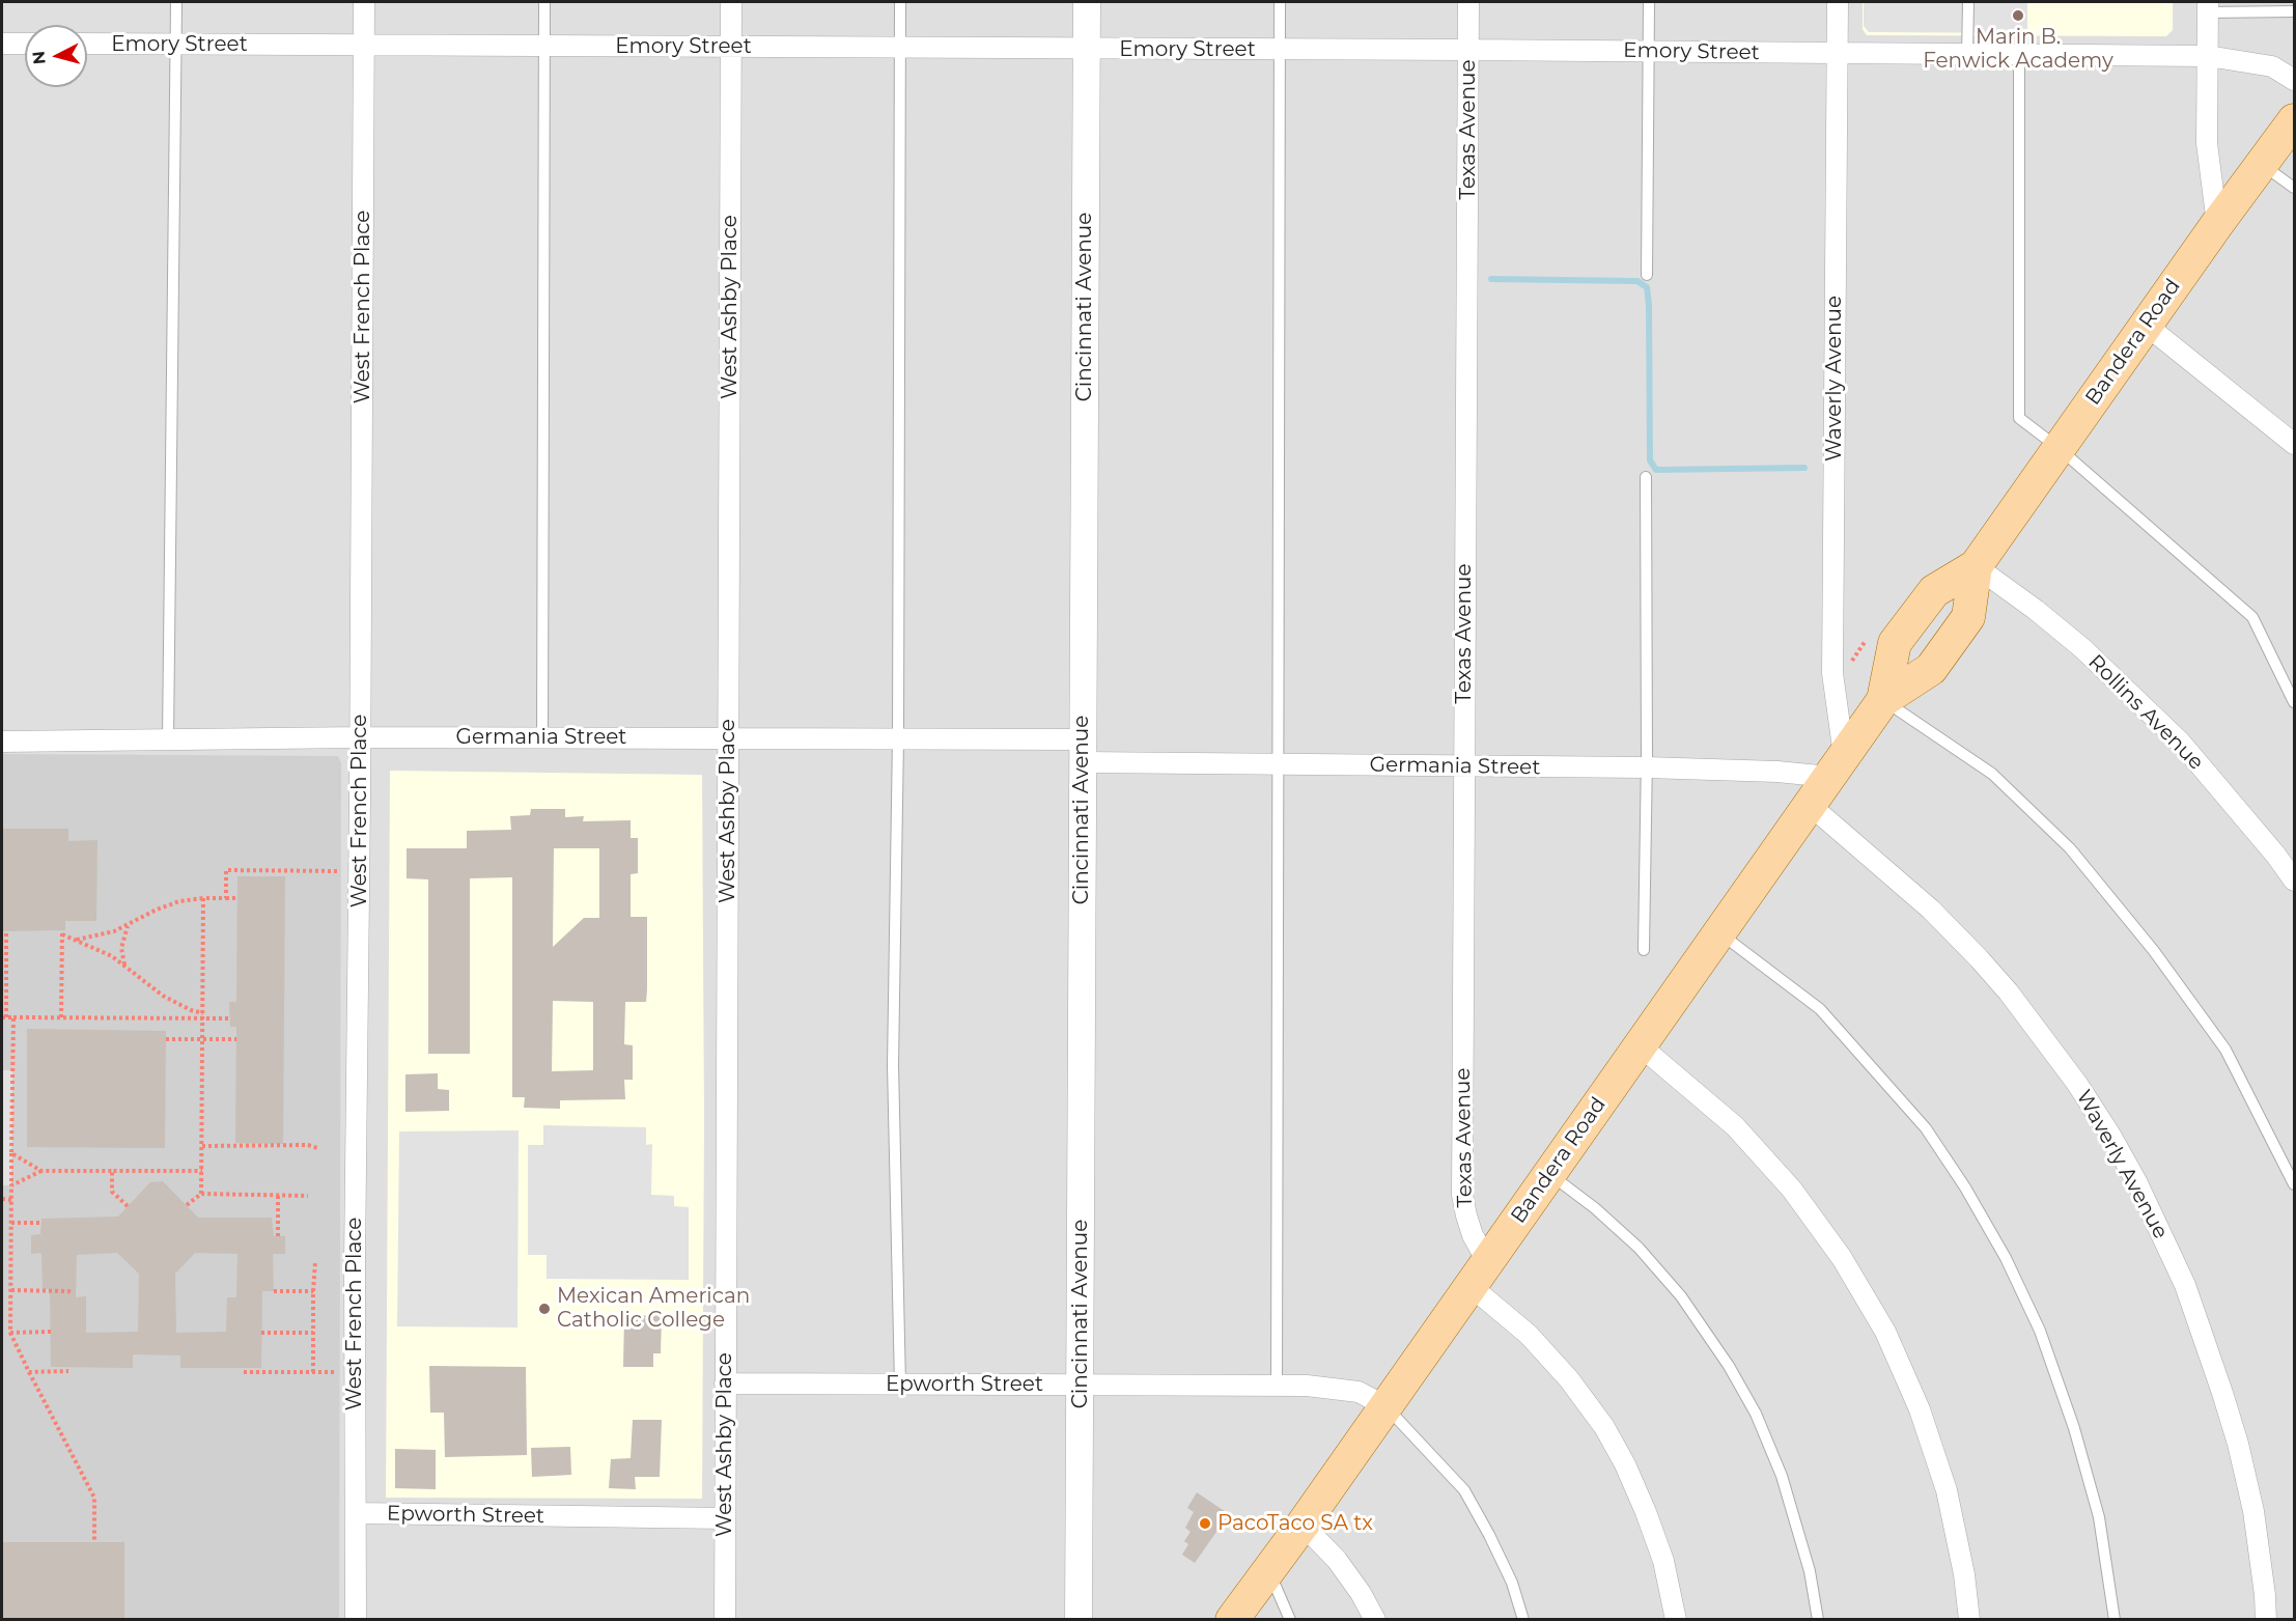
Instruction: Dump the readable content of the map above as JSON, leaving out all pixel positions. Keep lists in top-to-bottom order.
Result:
{
  "streets": {
    "main road": ["Bandera Road"],
    "street": [
      "Emory Street",
      "Texas Avenue",
      "West French Place",
      "West Ashby Place",
      "Cincinnati Avenue",
      "Waverly Avenue",
      "Rollins Avenue",
      "Germania Street",
      "Epworth Street"
    ]
  },
  "crossings": [
    ["Emory Street", "Texas Avenue"],
    ["Emory Street", "West French Place"],
    ["Emory Street", "West Ashby Place"],
    ["Emory Street", "Cincinnati Avenue"],
    ["Emory Street", "Waverly Avenue"],
    ["Texas Avenue", "Bandera Road"],
    ["Texas Avenue", "Germania Street"],
    ["West French Place", "Germania Street"],
    ["West French Place", "Epworth Street"],
    ["West Ashby Place", "Germania Street"],
    ["West Ashby Place", "Epworth Street"],
    ["Cincinnati Avenue", "Germania Street"],
    ["Cincinnati Avenue", "Epworth Street"],
    ["Bandera Road", "Waverly Avenue"],
    ["Bandera Road", "Rollins Avenue"],
    ["Bandera Road", "Germania Street"],
    ["Bandera Road", "Epworth Street"],
    ["Waverly Avenue", "Germania Street"]
  ],
  "places": ["Marin B. Fenwick Academy", "Mexican American Catholic College", "PacoTaco SA tx"],
  "north": "left"
}
